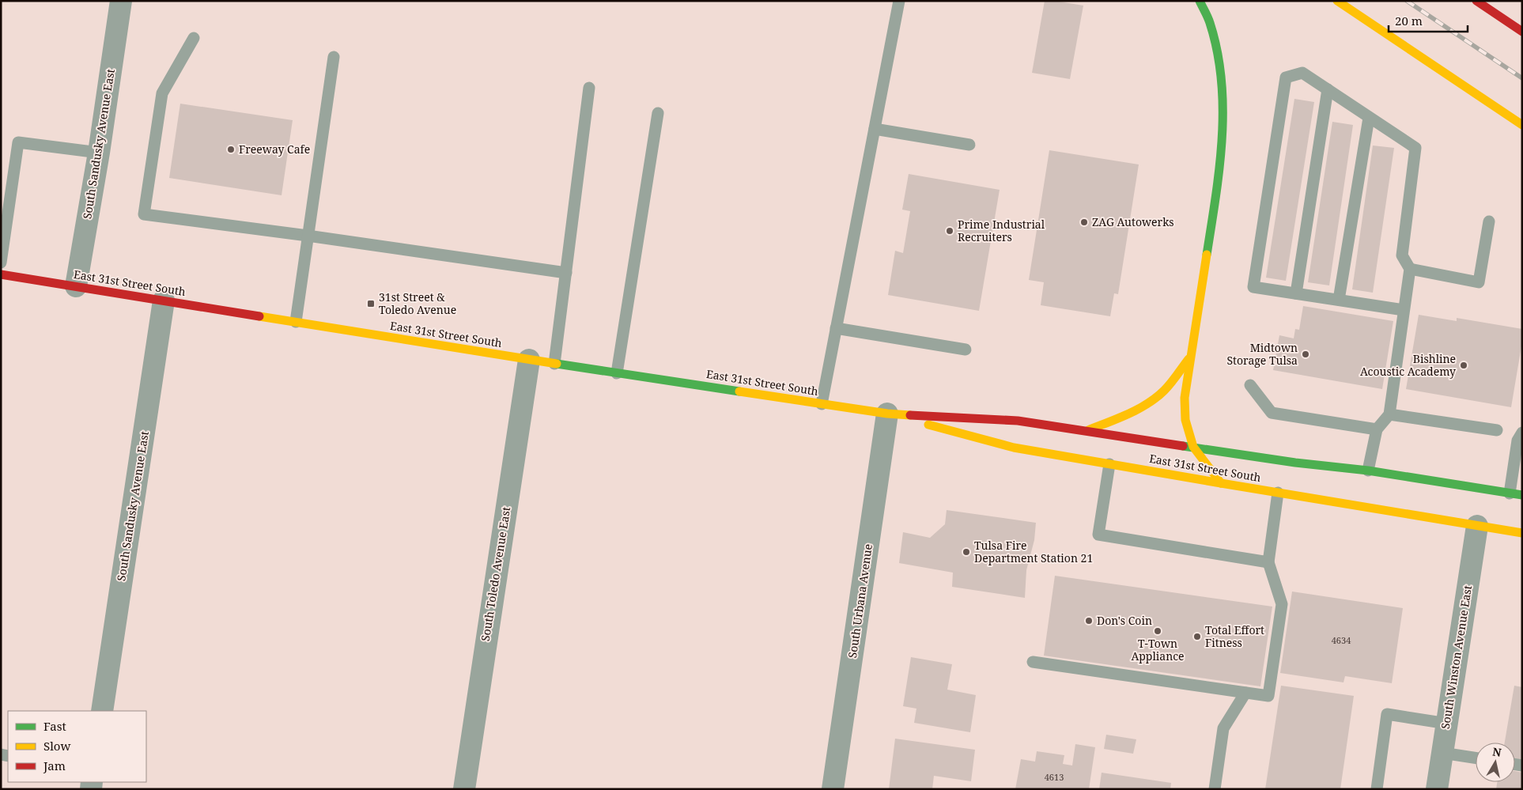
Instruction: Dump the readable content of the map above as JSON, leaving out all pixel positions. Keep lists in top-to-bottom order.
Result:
{
  "streets": {
    "main road": ["East 31st Street South"],
    "street": [
      "South Sandusky Avenue East",
      "South Toledo Avenue East",
      "South Urbana Avenue",
      "South Winston Avenue East"
    ]
  },
  "crossings": [
    ["South Sandusky Avenue East", "East 31st Street South"],
    ["East 31st Street South", "South Toledo Avenue East"],
    ["East 31st Street South", "South Urbana Avenue"],
    ["East 31st Street South", "South Winston Avenue East"]
  ],
  "places": {
    "other": [
      "Freeway Cafe",
      "ZAG Autowerks",
      "Prime Industrial Recruiters",
      "Midtown Storage Tulsa",
      "Bishline Acoustic Academy",
      "Tulsa Fire Department Station 21",
      "Don's Coin",
      "T-Town Appliance",
      "Total Effort Fitness"
    ],
    "transit": ["31st Street & Toledo Avenue"]
  },
  "house_numbers": ["4634", "4613"],
  "legend": ["Fast", "Slow", "Jam"],
  "scale_bar": "20 m",
  "north": "top"
}
